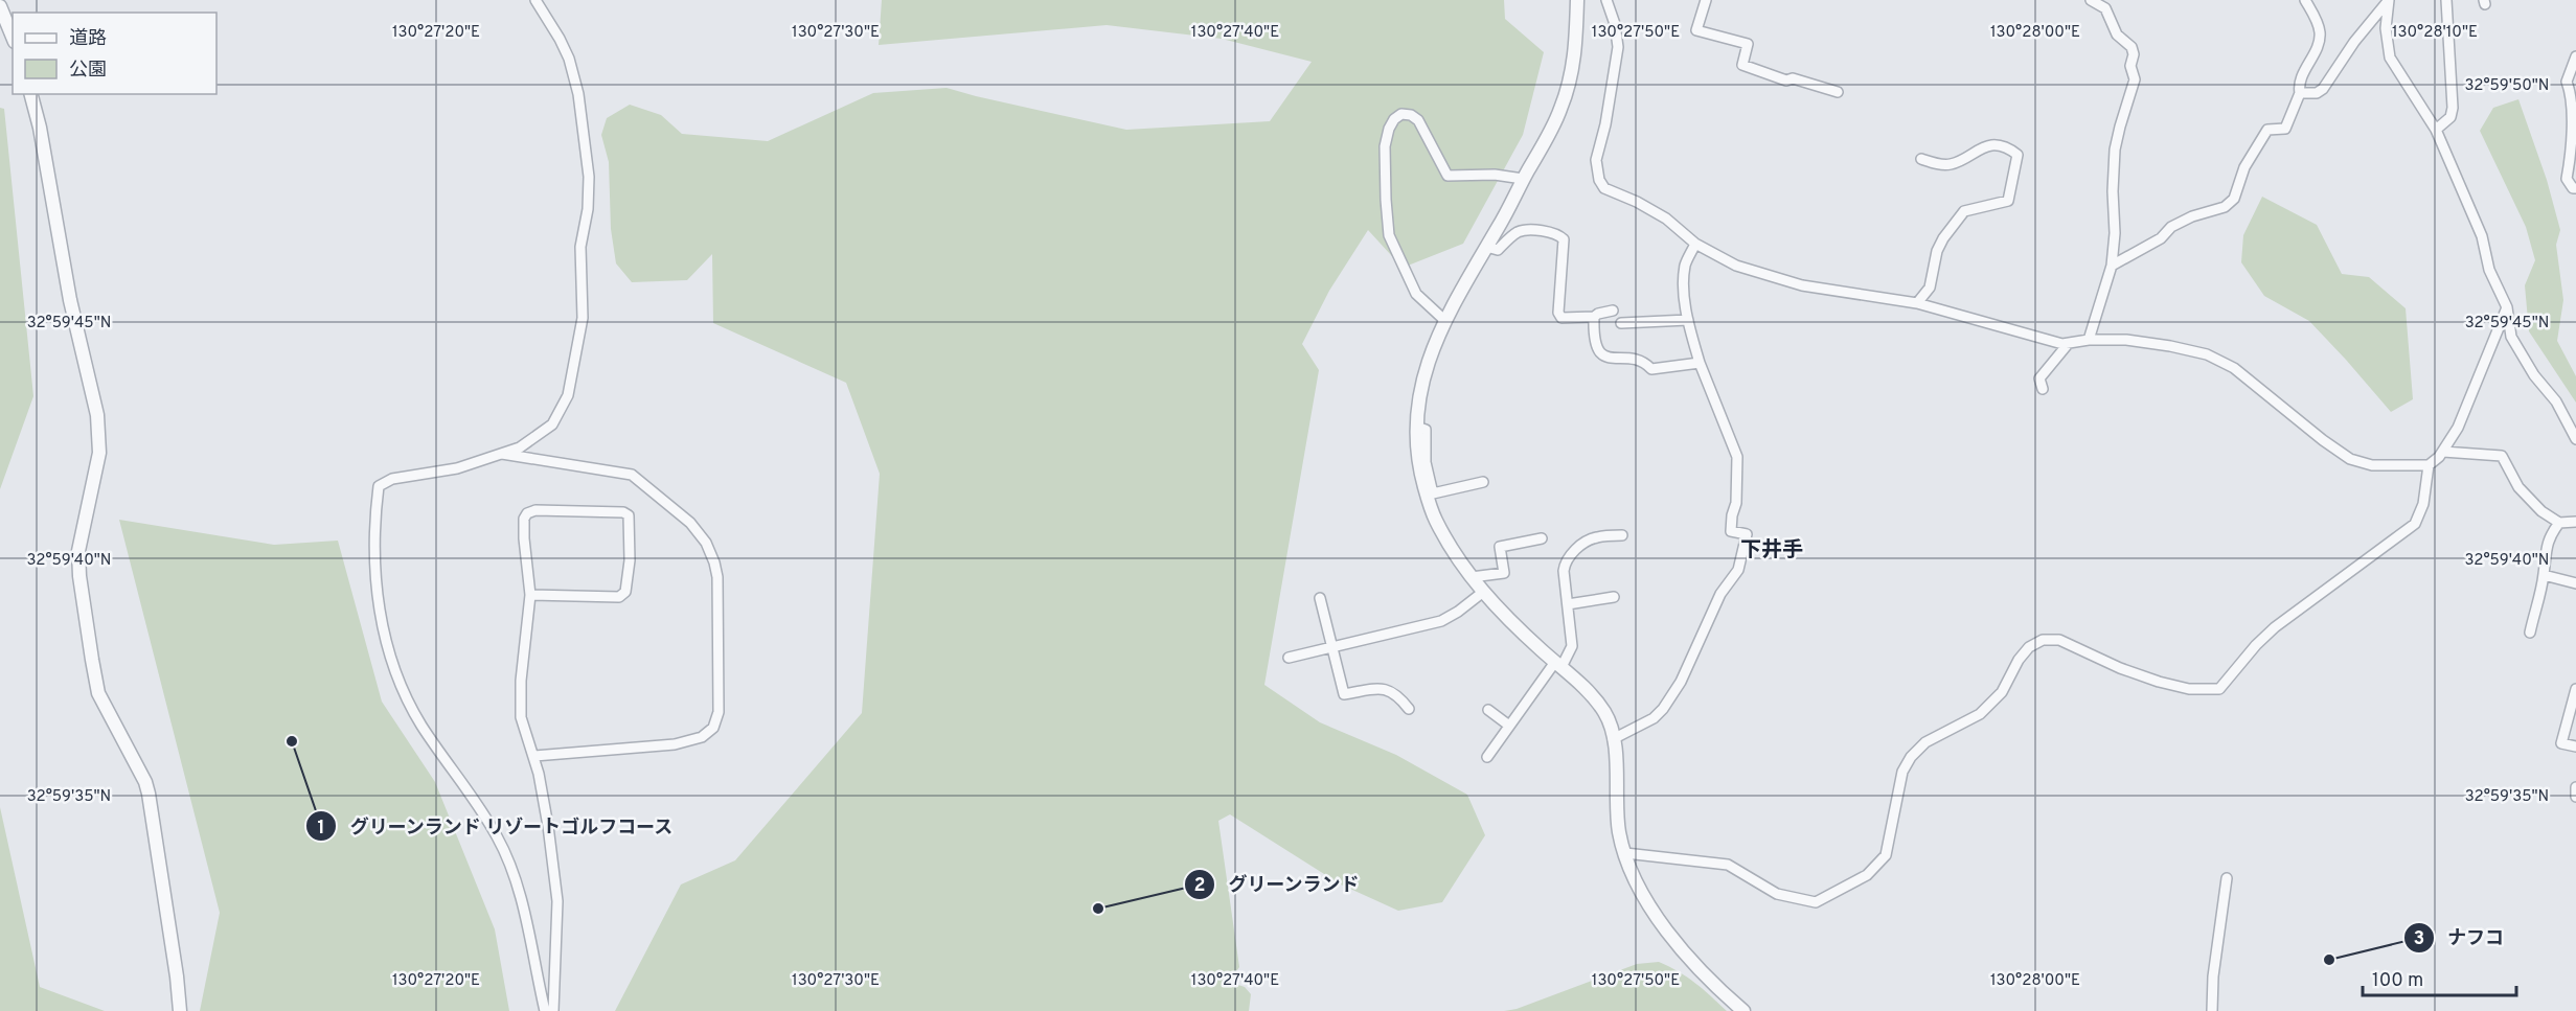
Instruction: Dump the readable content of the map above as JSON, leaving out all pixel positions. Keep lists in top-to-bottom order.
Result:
{
  "districts": ["下井手"],
  "places": ["グリーンランド リゾートゴルフコース", "グリーンランド", "ナフコ"],
  "legend": ["道路", "公園"],
  "scale_bar": "100 m",
  "coordinates": [
    "130°27'20\"E",
    "130°27'30\"E",
    "130°27'40\"E",
    "130°27'50\"E",
    "130°28'00\"E",
    "130°28'10\"E",
    "32°59'50\"N",
    "32°59'45\"N",
    "32°59'40\"N",
    "32°59'35\"N"
  ]
}
